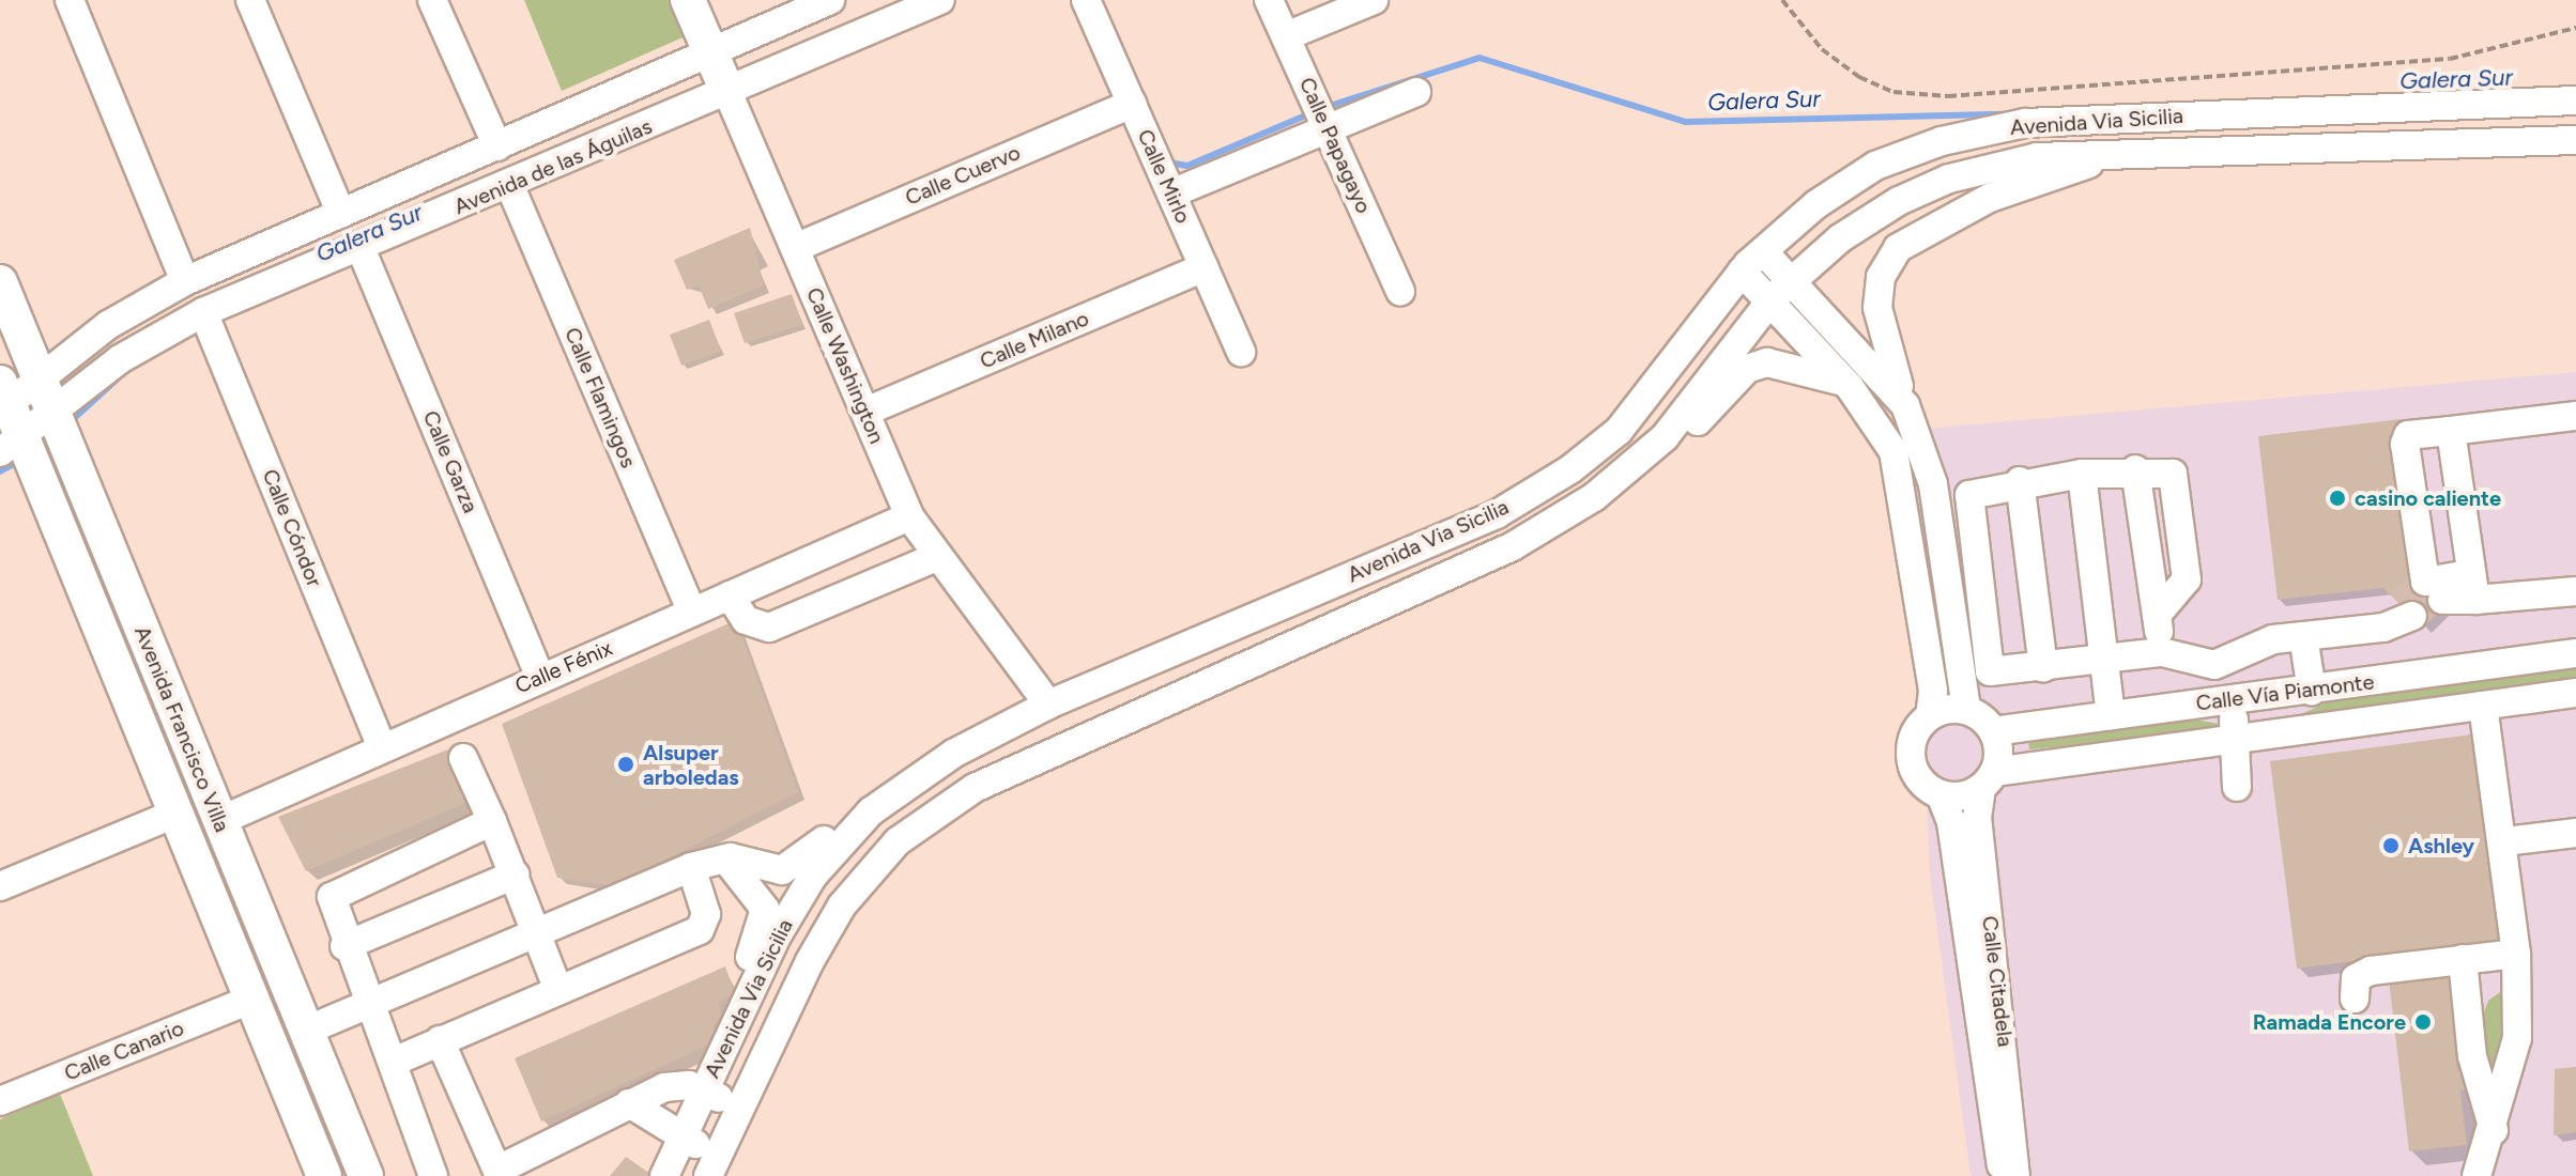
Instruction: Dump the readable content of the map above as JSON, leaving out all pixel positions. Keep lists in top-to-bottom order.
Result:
{
  "streets": {
    "main road": ["Calle Washington", "Avenida Francisco Villa"],
    "street": [
      "Avenida Via Sicilia",
      "Calle Papagayo",
      "Avenida de las Águilas",
      "Calle Cuervo",
      "Calle Mirlo",
      "Calle Milano",
      "Calle Flamingos",
      "Calle Garza",
      "Calle Cóndor",
      "Calle Fénix",
      "Calle Vía Piamonte",
      "Calle Citadela",
      "Calle Canario"
    ]
  },
  "crossings": [
    ["Avenida Via Sicilia", "Calle Washington"],
    ["Avenida de las Águilas", "Calle Washington"],
    ["Avenida de las Águilas", "Calle Flamingos"],
    ["Avenida de las Águilas", "Calle Garza"],
    ["Avenida de las Águilas", "Calle Cóndor"],
    ["Avenida de las Águilas", "Avenida Francisco Villa"],
    ["Calle Cuervo", "Calle Mirlo"],
    ["Calle Cuervo", "Calle Washington"],
    ["Calle Mirlo", "Calle Milano"],
    ["Calle Milano", "Calle Washington"],
    ["Calle Washington", "Calle Fénix"],
    ["Calle Flamingos", "Calle Fénix"],
    ["Calle Garza", "Calle Fénix"],
    ["Calle Cóndor", "Calle Fénix"],
    ["Calle Fénix", "Avenida Francisco Villa"],
    ["Calle Vía Piamonte", "Calle Citadela"],
    ["Avenida Francisco Villa", "Calle Canario"]
  ],
  "water": ["Galera Sur"],
  "places": [
    "casino caliente",
    "Alsuper arboledas",
    "Ashley",
    "Ramada Encore"
  ]
}
